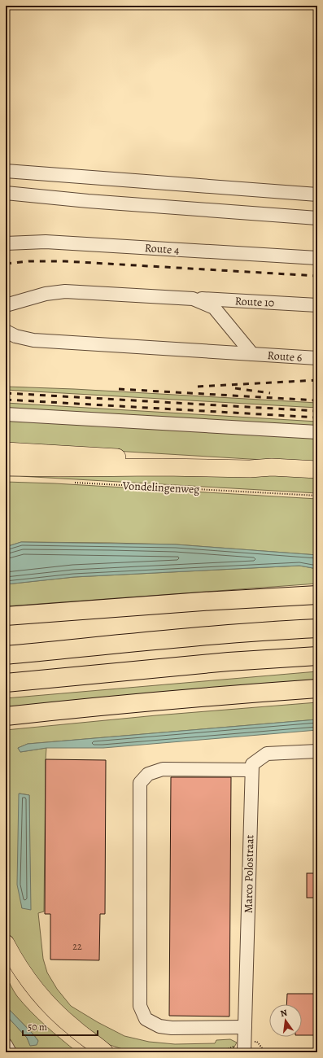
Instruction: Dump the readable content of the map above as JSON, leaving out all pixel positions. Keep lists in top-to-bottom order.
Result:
{
  "streets": {
    "main road": ["Vondelingenweg"],
    "street": [
      "Route 4",
      "Route 10",
      "Route 6",
      "Marco Polostraat"
    ]
  },
  "house_numbers": ["22"],
  "scale_bar": "50 m",
  "north": "top"
}
